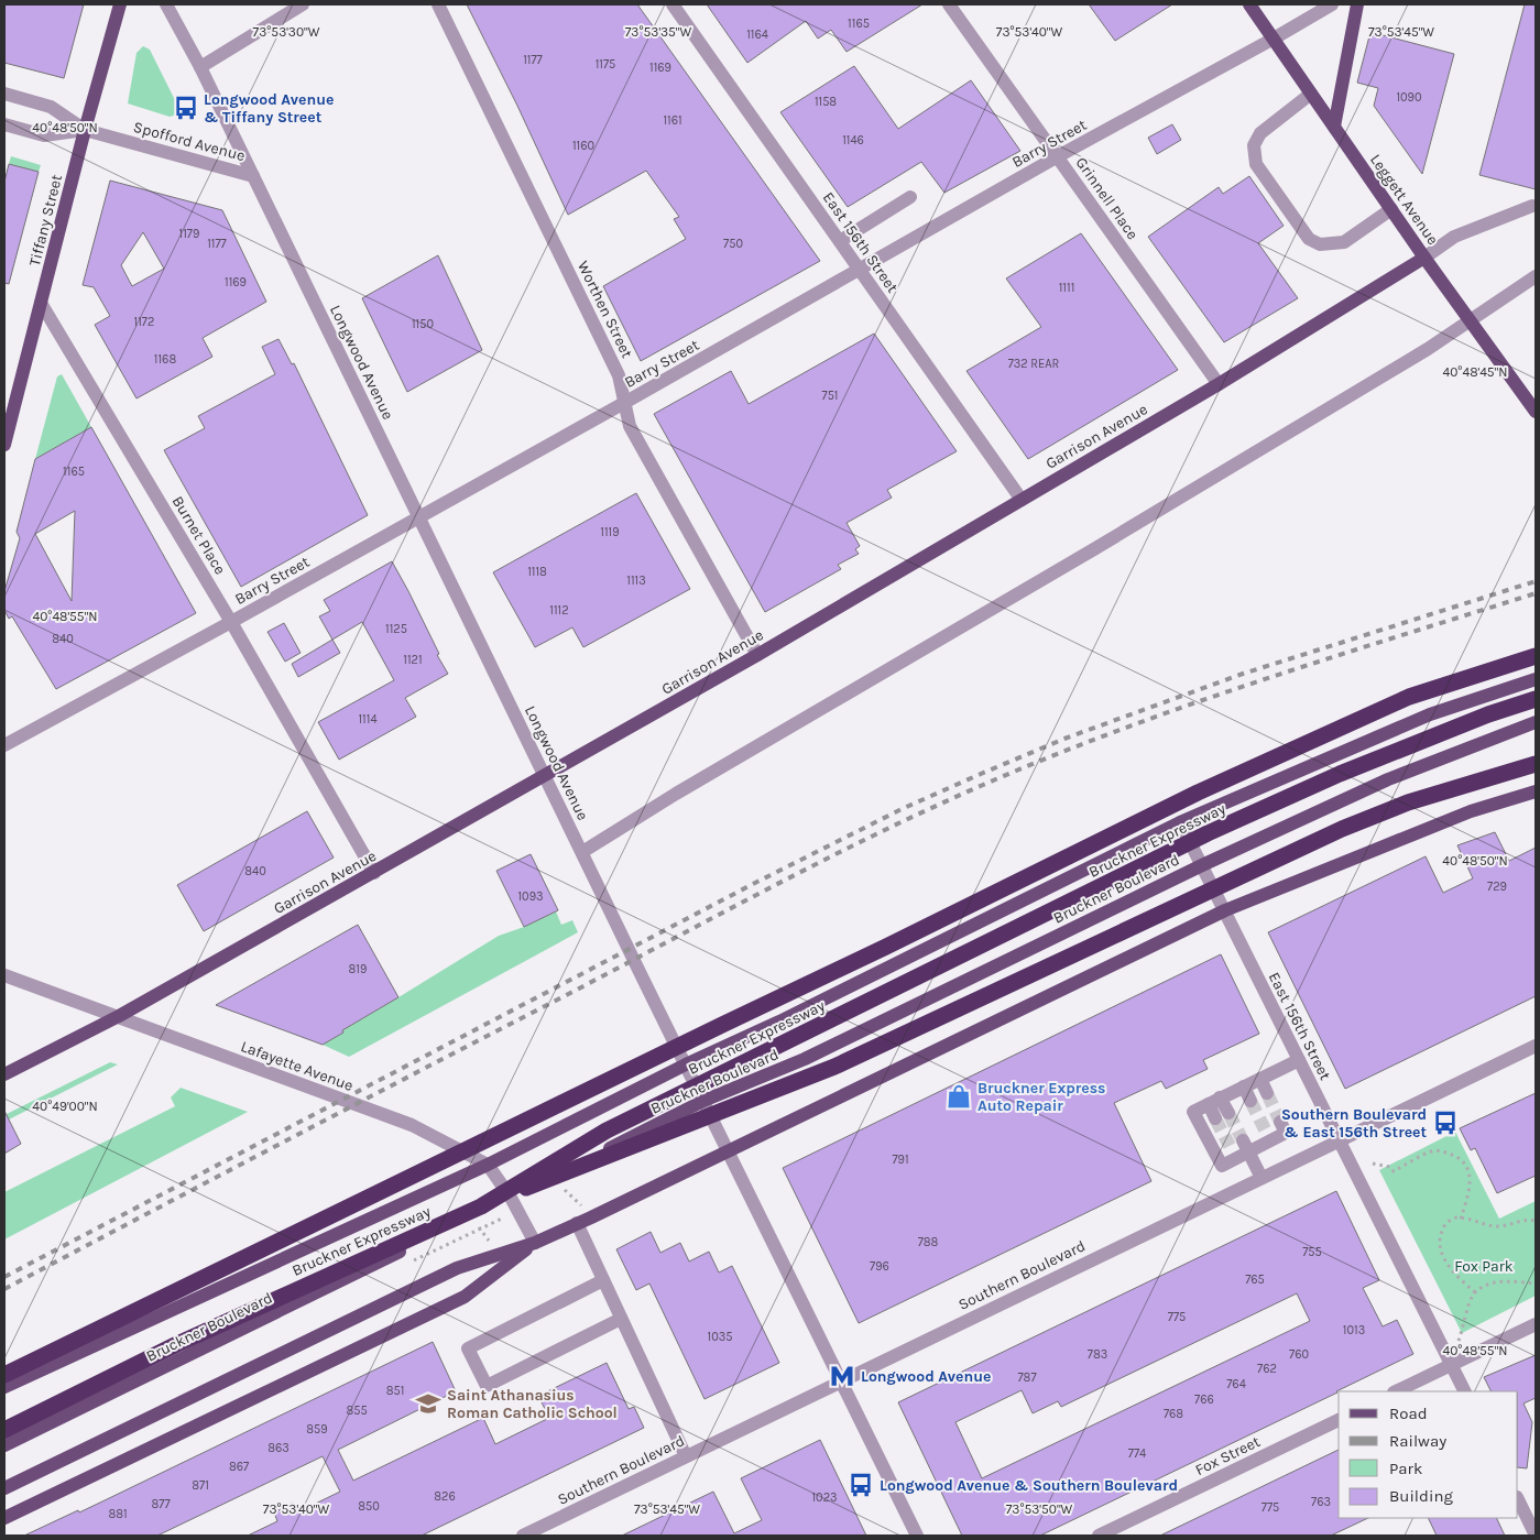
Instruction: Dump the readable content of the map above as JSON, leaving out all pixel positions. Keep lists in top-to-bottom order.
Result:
{
  "streets": {
    "highway": ["Bruckner Expressway"],
    "main road": [
      "Leggett Avenue",
      "Tiffany Street",
      "Garrison Avenue",
      "Bruckner Boulevard"
    ],
    "street": [
      "Spofford Avenue",
      "Barry Street",
      "Grinnell Place",
      "East 156th Street",
      "Worthen Street",
      "Longwood Avenue",
      "Burnet Place",
      "Lafayette Avenue",
      "Southern Boulevard",
      "Fox Street"
    ]
  },
  "crossings": [
    ["Spofford Avenue", "Tiffany Street"],
    ["Spofford Avenue", "Longwood Avenue"],
    ["Barry Street", "Grinnell Place"],
    ["Barry Street", "Leggett Avenue"],
    ["Barry Street", "East 156th Street"],
    ["Barry Street", "Worthen Street"],
    ["Barry Street", "Longwood Avenue"],
    ["Barry Street", "Burnet Place"],
    ["Grinnell Place", "Garrison Avenue"],
    ["Leggett Avenue", "Garrison Avenue"],
    ["Tiffany Street", "Burnet Place"],
    ["East 156th Street", "Garrison Avenue"],
    ["East 156th Street", "Bruckner Boulevard"],
    ["East 156th Street", "Southern Boulevard"],
    ["Worthen Street", "Garrison Avenue"],
    ["Longwood Avenue", "Garrison Avenue"],
    ["Longwood Avenue", "Bruckner Boulevard"],
    ["Longwood Avenue", "Southern Boulevard"],
    ["Garrison Avenue", "Burnet Place"],
    ["Garrison Avenue", "Lafayette Avenue"],
    ["Bruckner Boulevard", "Lafayette Avenue"]
  ],
  "parks": ["Fox Park"],
  "places": {
    "bus stop": ["Longwood Avenue & Tiffany Street", "Southern Boulevard & East 156th Street", "Longwood Avenue & Southern Boulevard"],
    "shop": ["Bruckner Express Auto Repair"],
    "metro station": ["Longwood Avenue"],
    "school or university": ["Saint Athanasius Roman Catholic School"]
  },
  "house_numbers": [
    "1165",
    "1164",
    "1177",
    "1175",
    "1169",
    "1090",
    "1158",
    "1161",
    "1146",
    "1160",
    "1179",
    "1177",
    "750",
    "1169",
    "1111",
    "1172",
    "1150",
    "1168",
    "732 REAR",
    "751",
    "1165",
    "1119",
    "1118",
    "1113",
    "1112",
    "1125",
    "840",
    "1121",
    "1114",
    "840",
    "729",
    "1093",
    "819",
    "791",
    "788",
    "755",
    "796",
    "765",
    "775",
    "1013",
    "1035",
    "783",
    "760",
    "762",
    "787",
    "764",
    "851",
    "766",
    "855",
    "768",
    "859",
    "863",
    "774",
    "867",
    "871",
    "826",
    "1023",
    "763",
    "877",
    "850",
    "775",
    "881"
  ],
  "legend": [
    "Road",
    "Railway",
    "Park",
    "Building"
  ],
  "coordinates": [
    "73°53'30\"W",
    "73°53'35\"W",
    "73°53'40\"W",
    "73°53'45\"W",
    "40°48'50\"N",
    "40°48'45\"N",
    "40°48'55\"N",
    "40°49'00\"N",
    "73°53'50\"W"
  ]
}
